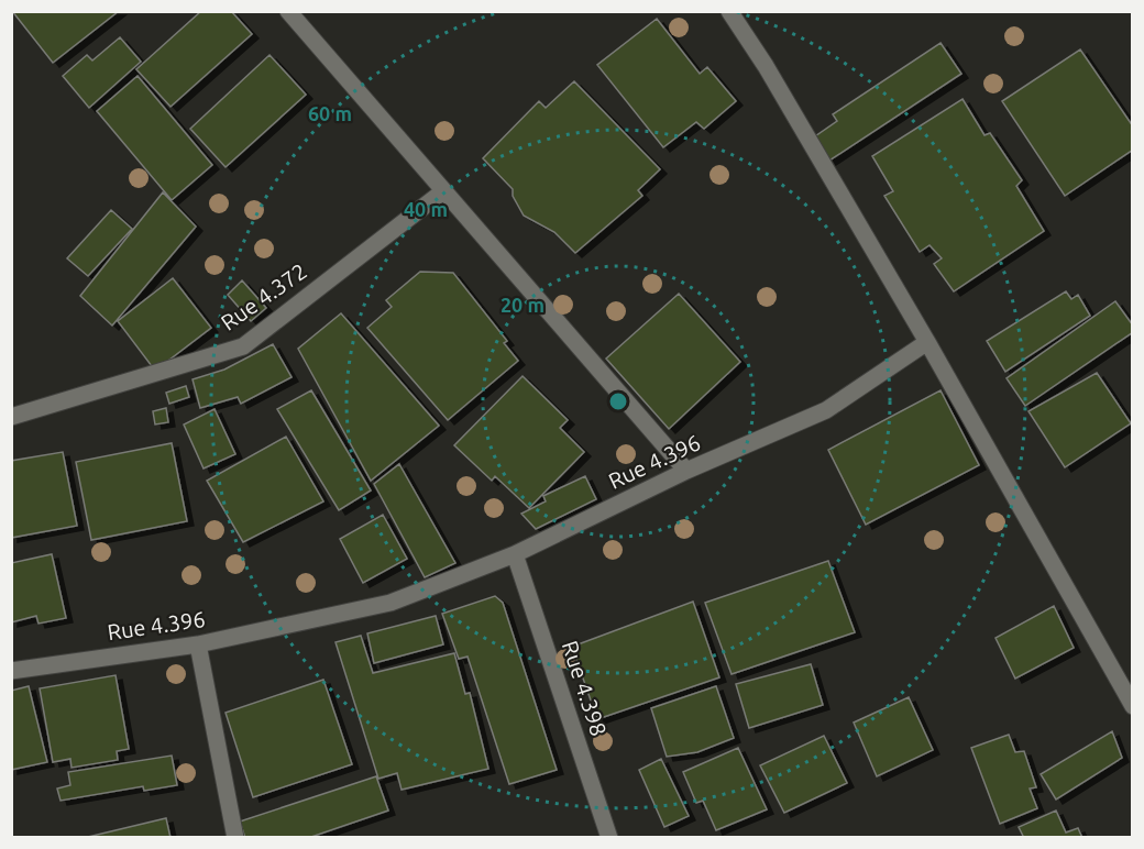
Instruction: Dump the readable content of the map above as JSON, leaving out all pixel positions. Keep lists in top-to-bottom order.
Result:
{
  "streets": {
    "street": ["Rue 4.372", "Rue 4.396", "Rue 4.398"]
  },
  "crossings": [
    ["Rue 4.396", "Rue 4.398"]
  ],
  "rings": ["60 m", "40 m", "20 m"]
}
